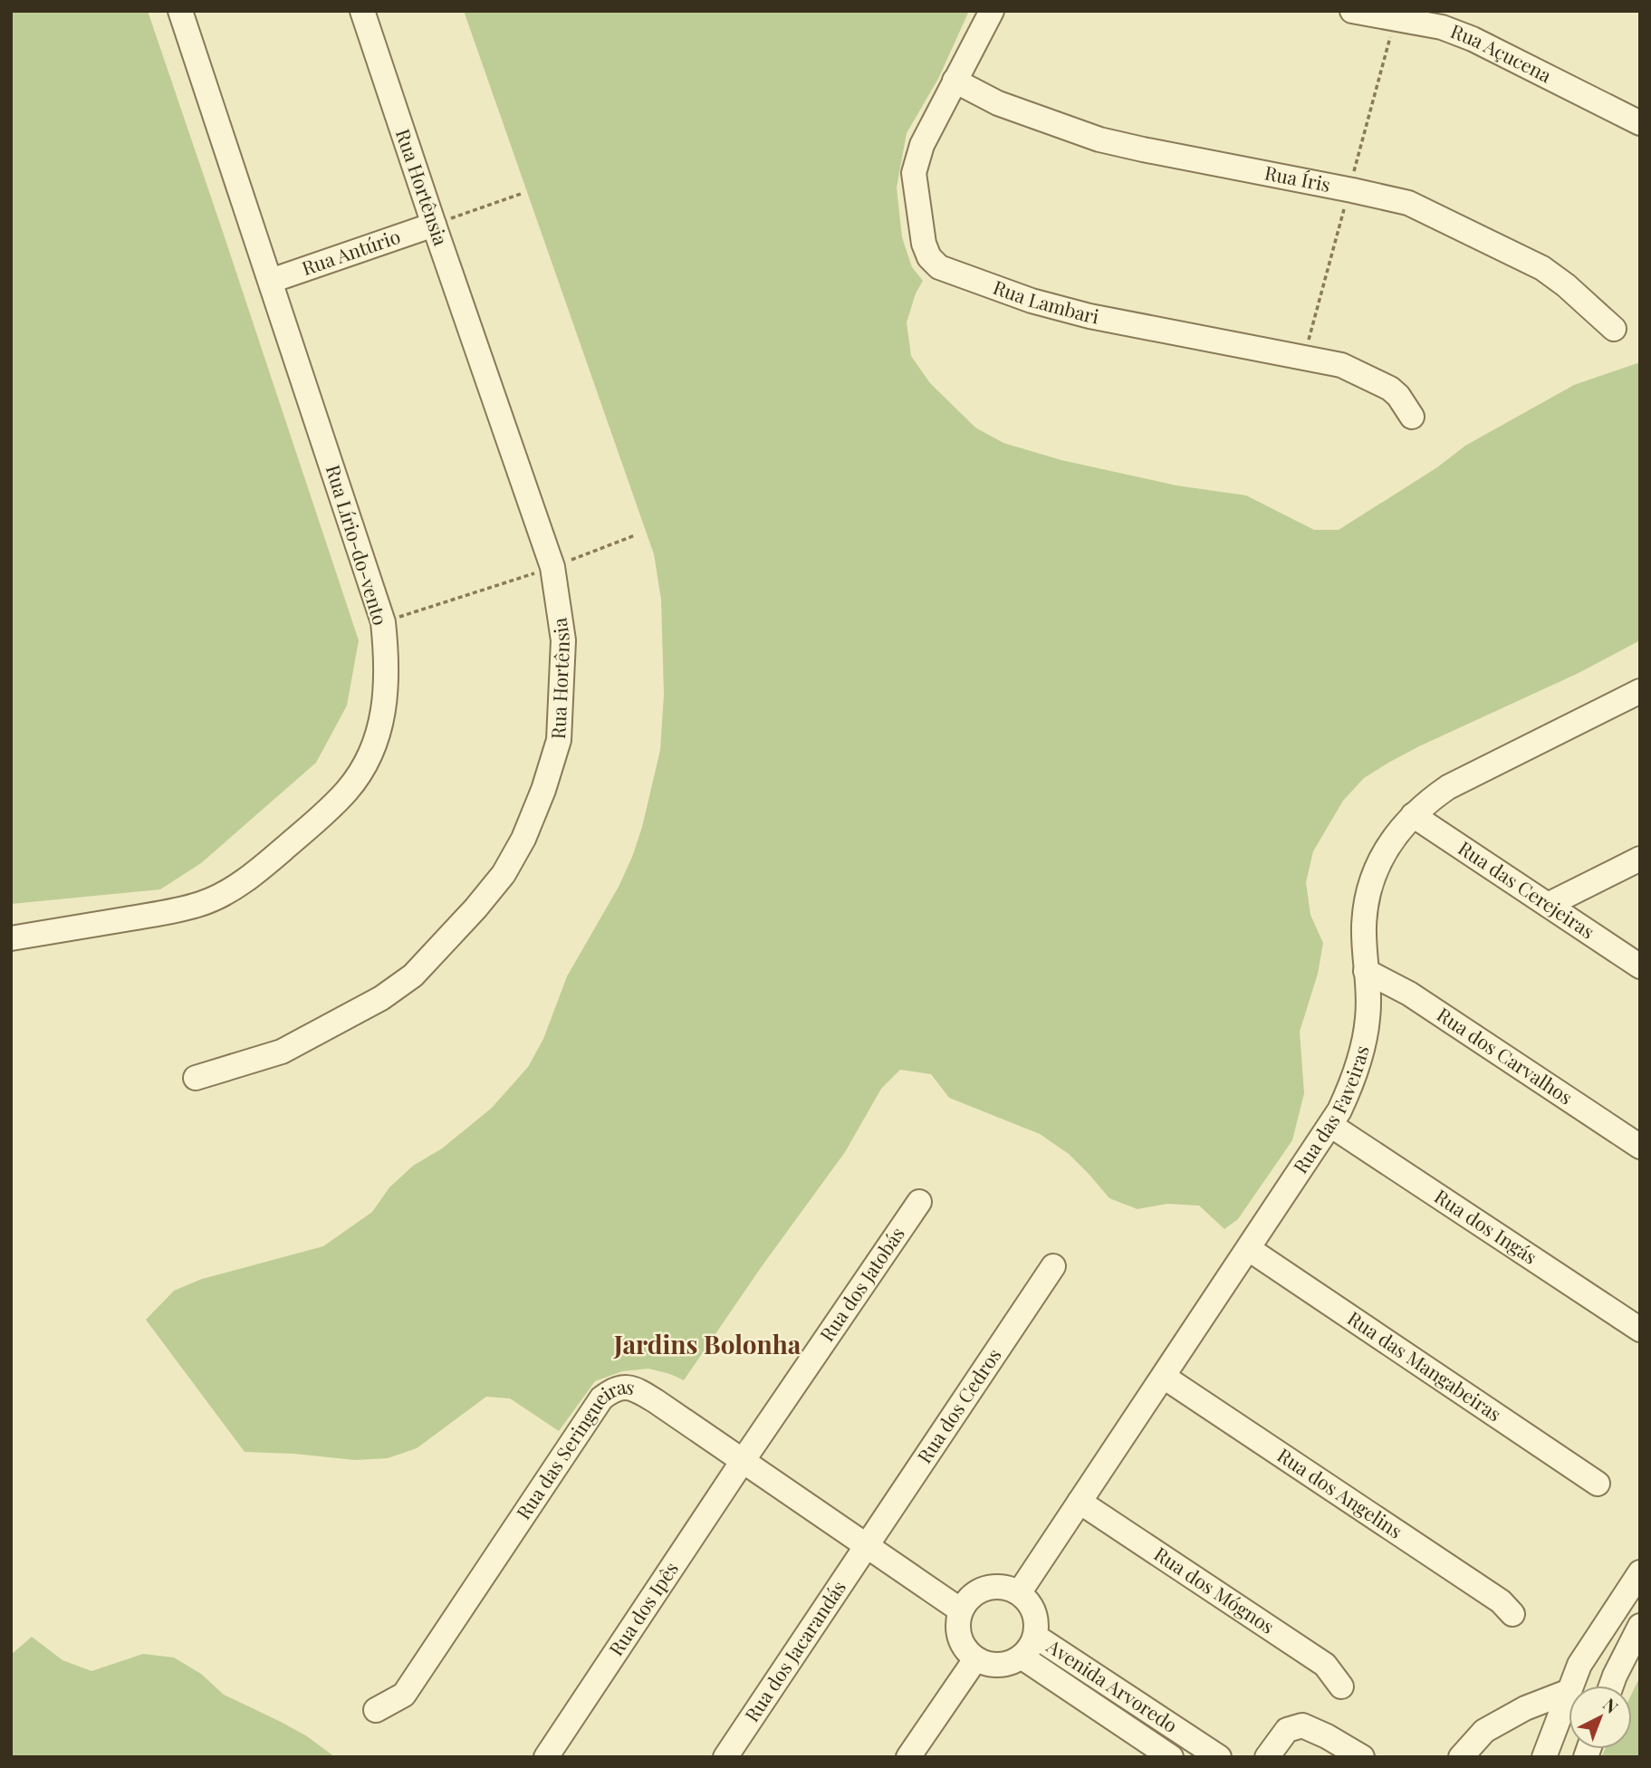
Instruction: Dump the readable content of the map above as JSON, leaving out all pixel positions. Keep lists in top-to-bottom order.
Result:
{
  "streets": {
    "street": [
      "Rua Açucena",
      "Rua Íris",
      "Rua Hortênsia",
      "Rua Antúrio",
      "Rua Lambari",
      "Rua Lírio-do-vento",
      "Rua das Cerejeiras",
      "Rua dos Carvalhos",
      "Rua das Faveiras",
      "Rua dos Ingás",
      "Rua dos Jatobás",
      "Rua das Mangabeiras",
      "Rua dos Cedros",
      "Rua das Seringueiras",
      "Rua dos Angelins",
      "Rua dos Mógnos",
      "Rua dos Ipês",
      "Rua dos Jacarandás",
      "Avenida Arvoredo"
    ]
  },
  "crossings": [
    ["Rua Íris", "Rua Lambari"],
    ["Rua Hortênsia", "Rua Antúrio"],
    ["Rua Antúrio", "Rua Lírio-do-vento"],
    ["Rua das Cerejeiras", "Rua das Faveiras"],
    ["Rua dos Carvalhos", "Rua das Faveiras"],
    ["Rua das Faveiras", "Rua dos Ingás"],
    ["Rua das Faveiras", "Rua das Mangabeiras"],
    ["Rua das Faveiras", "Rua das Seringueiras"],
    ["Rua das Faveiras", "Rua dos Angelins"],
    ["Rua das Faveiras", "Rua dos Mógnos"],
    ["Rua das Faveiras", "Avenida Arvoredo"],
    ["Rua dos Jatobás", "Rua das Seringueiras"],
    ["Rua dos Jatobás", "Rua dos Ipês"],
    ["Rua dos Cedros", "Rua das Seringueiras"],
    ["Rua dos Cedros", "Rua dos Jacarandás"],
    ["Rua das Seringueiras", "Rua dos Ipês"],
    ["Rua das Seringueiras", "Rua dos Jacarandás"],
    ["Rua das Seringueiras", "Avenida Arvoredo"]
  ],
  "districts": ["Jardins Bolonha"],
  "north": "top right"
}
